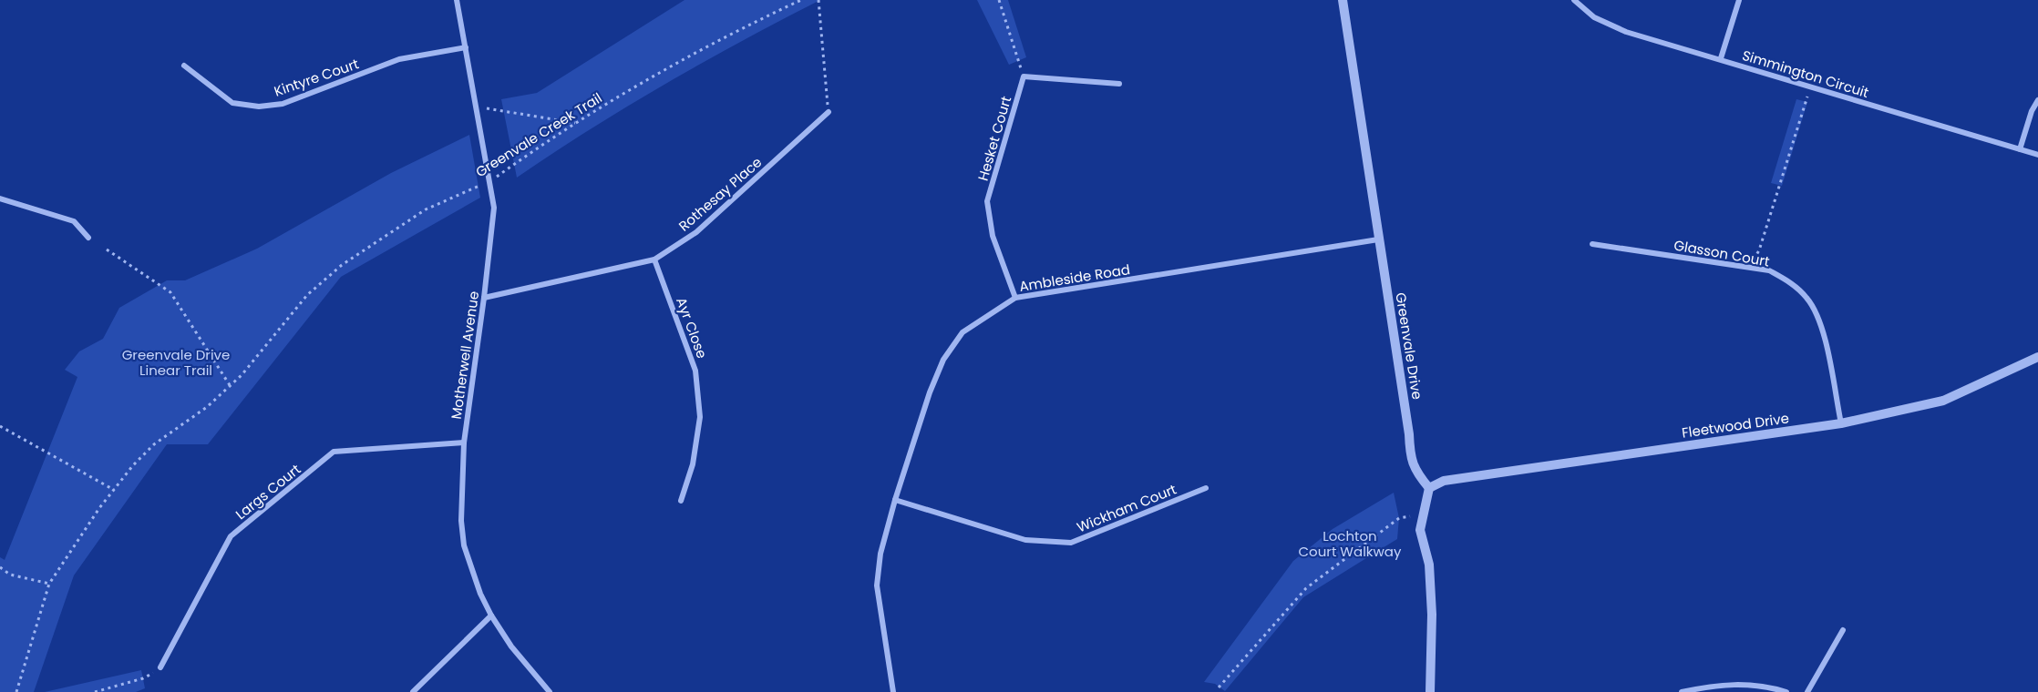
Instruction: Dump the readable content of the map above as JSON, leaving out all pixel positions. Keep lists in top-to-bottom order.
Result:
{
  "streets": {
    "street": [
      "Simmington Circuit",
      "Kintyre Court",
      "Hesket Court",
      "Rothesay Place",
      "Glasson Court",
      "Ambleside Road",
      "Ayr Close",
      "Greenvale Drive",
      "Motherwell Avenue",
      "Fleetwood Drive",
      "Largs Court",
      "Wickham Court"
    ],
    "path": ["Greenvale Creek Trail"]
  },
  "crossings": [
    ["Kintyre Court", "Motherwell Avenue"],
    ["Greenvale Creek Trail", "Motherwell Avenue"],
    ["Hesket Court", "Ambleside Road"],
    ["Rothesay Place", "Ayr Close"],
    ["Rothesay Place", "Motherwell Avenue"],
    ["Glasson Court", "Fleetwood Drive"],
    ["Ambleside Road", "Greenvale Drive"],
    ["Ambleside Road", "Wickham Court"],
    ["Greenvale Drive", "Fleetwood Drive"],
    ["Motherwell Avenue", "Largs Court"]
  ],
  "parks": ["Greenvale Drive Linear Trail", "Lochton Court Walkway"]
}
